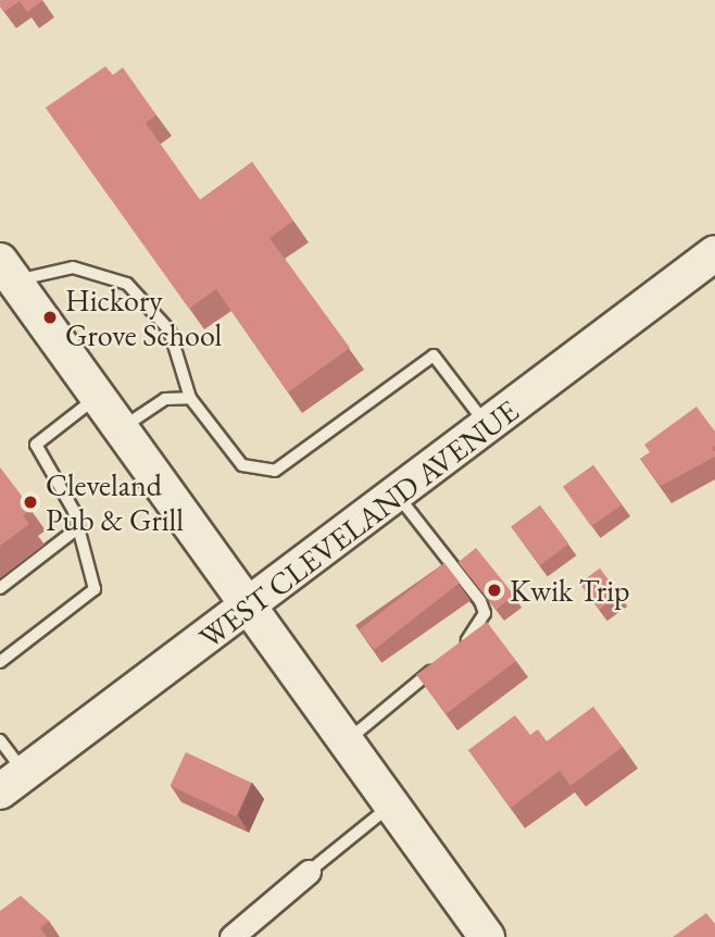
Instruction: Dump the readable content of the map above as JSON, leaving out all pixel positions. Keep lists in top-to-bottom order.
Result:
{
  "streets": {
    "main road": ["WEST CLEVELAND AVENUE"]
  },
  "places": ["Hickory Grove School", "Cleveland Pub & Grill", "Kwik Trip"]
}
